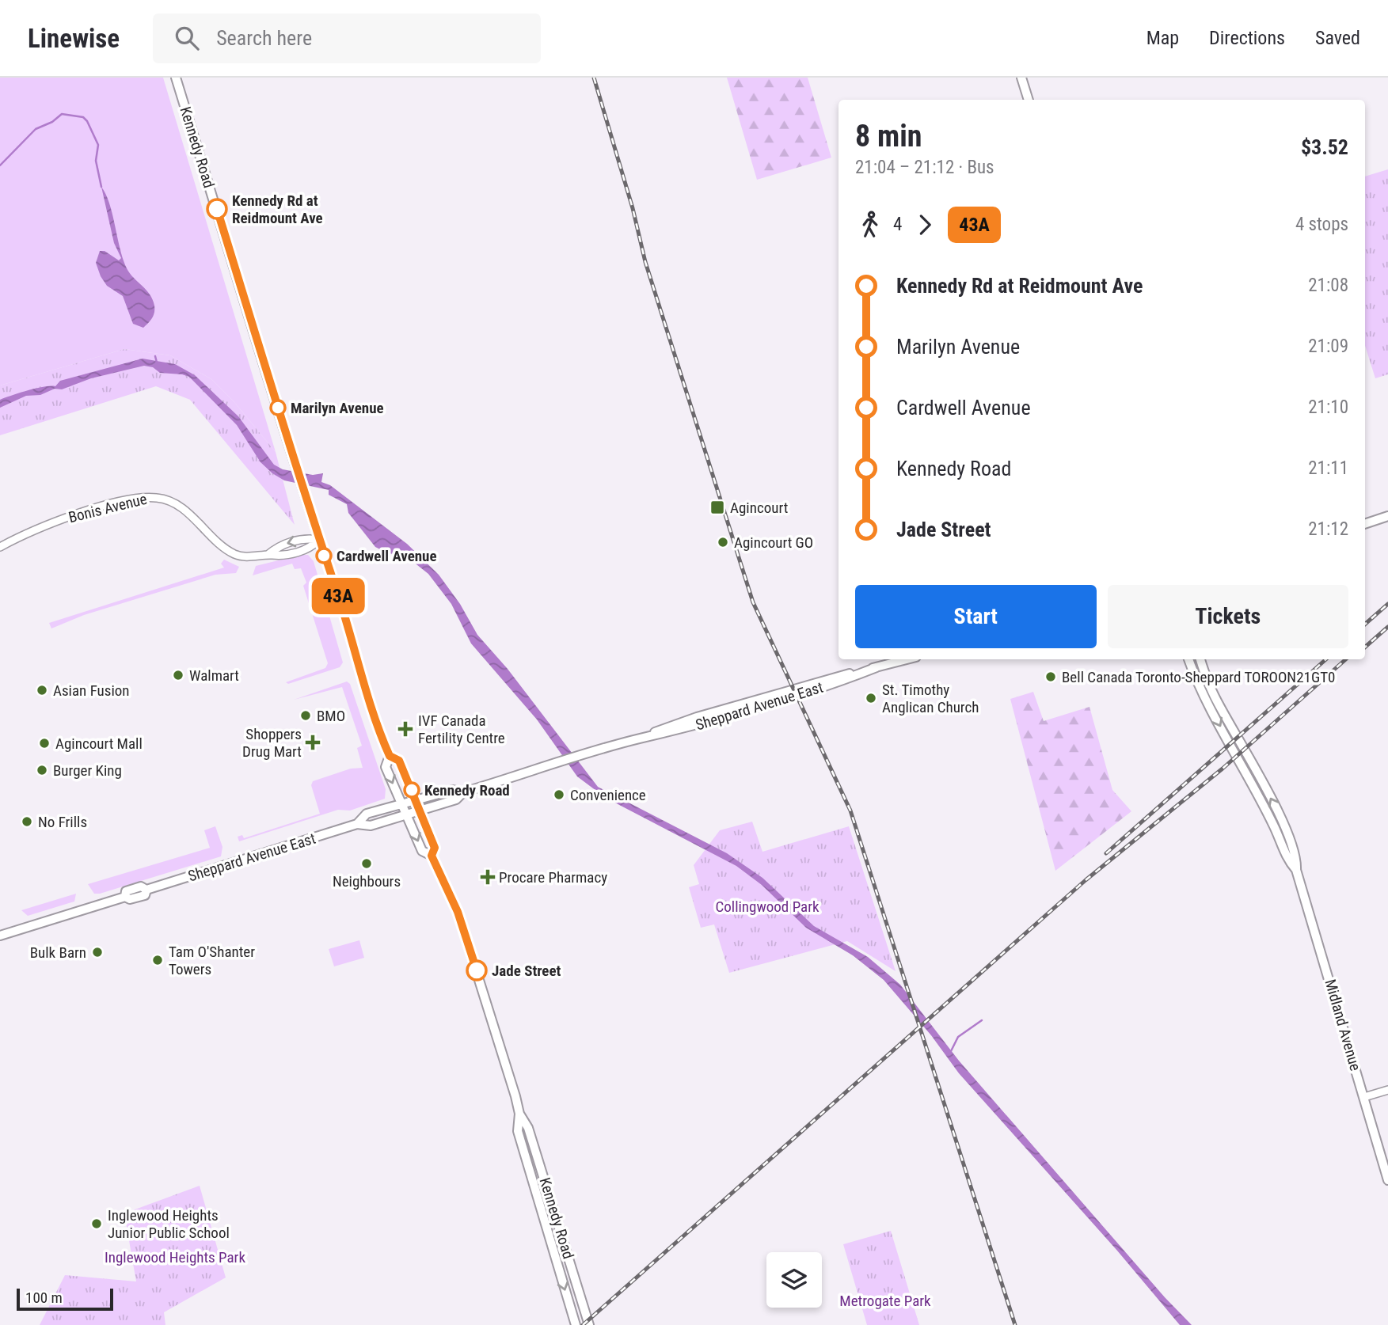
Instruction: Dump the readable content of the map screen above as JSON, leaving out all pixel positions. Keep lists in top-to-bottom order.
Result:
{
  "streets": {
    "main road": ["Kennedy Road", "Sheppard Avenue East", "Midland Avenue"],
    "street": ["Bonis Avenue"]
  },
  "crossings": [
    ["Kennedy Road", "Bonis Avenue"],
    ["Kennedy Road", "Sheppard Avenue East"]
  ],
  "parks": ["Collingwood Park", "Inglewood Heights Park", "Metrogate Park"],
  "places": {
    "other": [
      "Kennedy Rd at Reidmount Ave",
      "Marilyn Avenue",
      "Agincourt GO",
      "Cardwell Avenue",
      "Walmart",
      "Bell Canada Toronto-Sheppard TOROON21GT0",
      "Asian Fusion",
      "St. Timothy Anglican Church",
      "BMO",
      "Agincourt Mall",
      "Burger King",
      "Kennedy Road",
      "Convenience",
      "No Frills",
      "Neighbours",
      "Bulk Barn",
      "Tam O'Shanter Towers",
      "Jade Street",
      "Inglewood Heights Junior Public School"
    ],
    "transit": ["Agincourt"],
    "health": ["IVF Canada Fertility Centre", "Shoppers Drug Mart", "Procare Pharmacy"]
  },
  "lines": ["bus line 43A"],
  "scale_bar": "100 m",
  "page": {
    "header": "Linewise",
    "search": "Search here",
    "nav": ["Map", "Directions", "Saved"],
    "on_map": "43A",
    "heading": ["8 min", "21:04 – 21:12 · Bus", "$3.52"],
    "legs": ["4", "43A", "4 stops"],
    "list": [
      {
        "name": "Kennedy Rd at Reidmount Ave",
        "value": "21:08"
      },
      {
        "name": "Marilyn Avenue",
        "value": "21:09"
      },
      {
        "name": "Cardwell Avenue",
        "value": "21:10"
      },
      {
        "name": "Kennedy Road",
        "value": "21:11"
      },
      {
        "name": "Jade Street",
        "value": "21:12"
      }
    ],
    "buttons": ["Start", "Tickets"],
    "scale": "100 m"
  }
}
